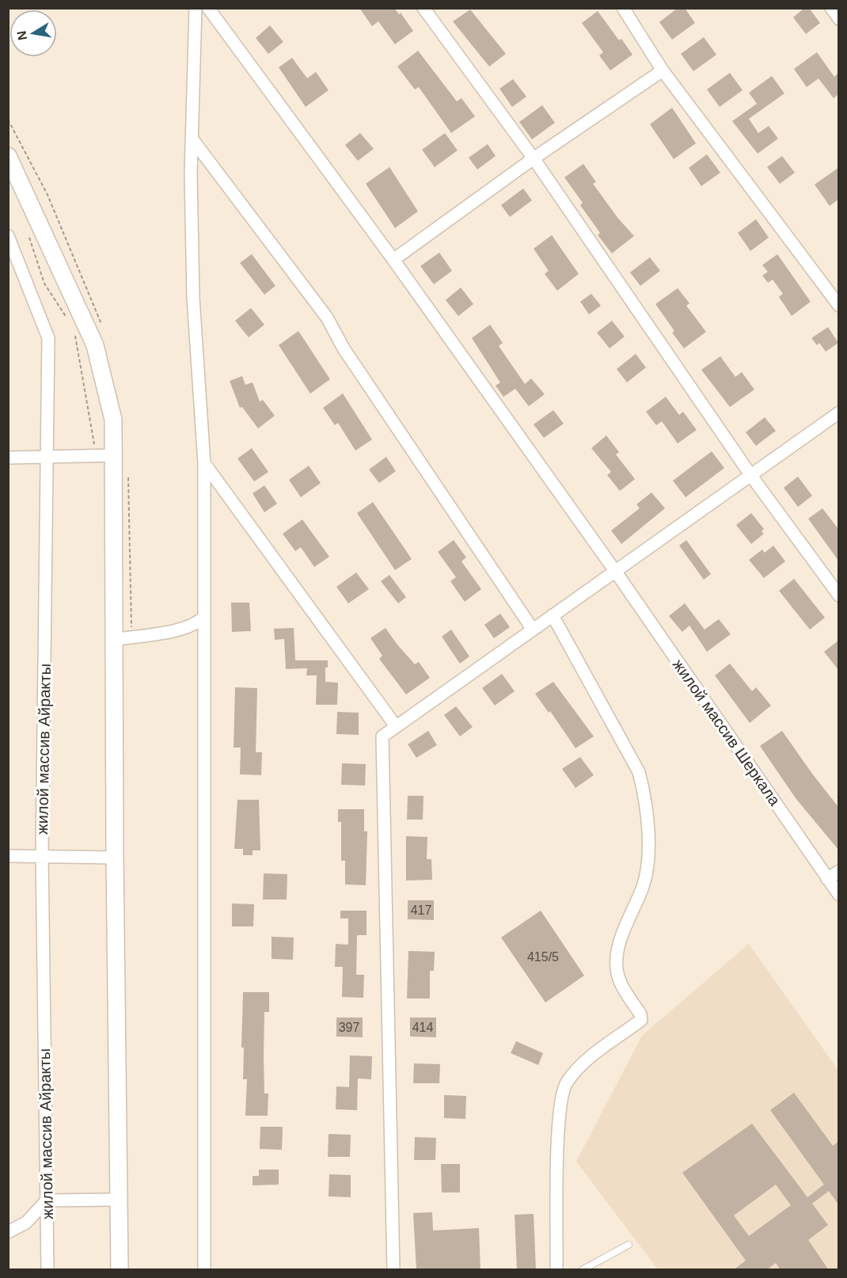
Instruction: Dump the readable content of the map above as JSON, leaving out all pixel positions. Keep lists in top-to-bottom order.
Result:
{
  "streets": {
    "street": ["жилой массив Шеркала", "жилой массив Айракты"]
  },
  "house_numbers": [
    "417",
    "415/5",
    "397",
    "414"
  ],
  "north": "left"
}
